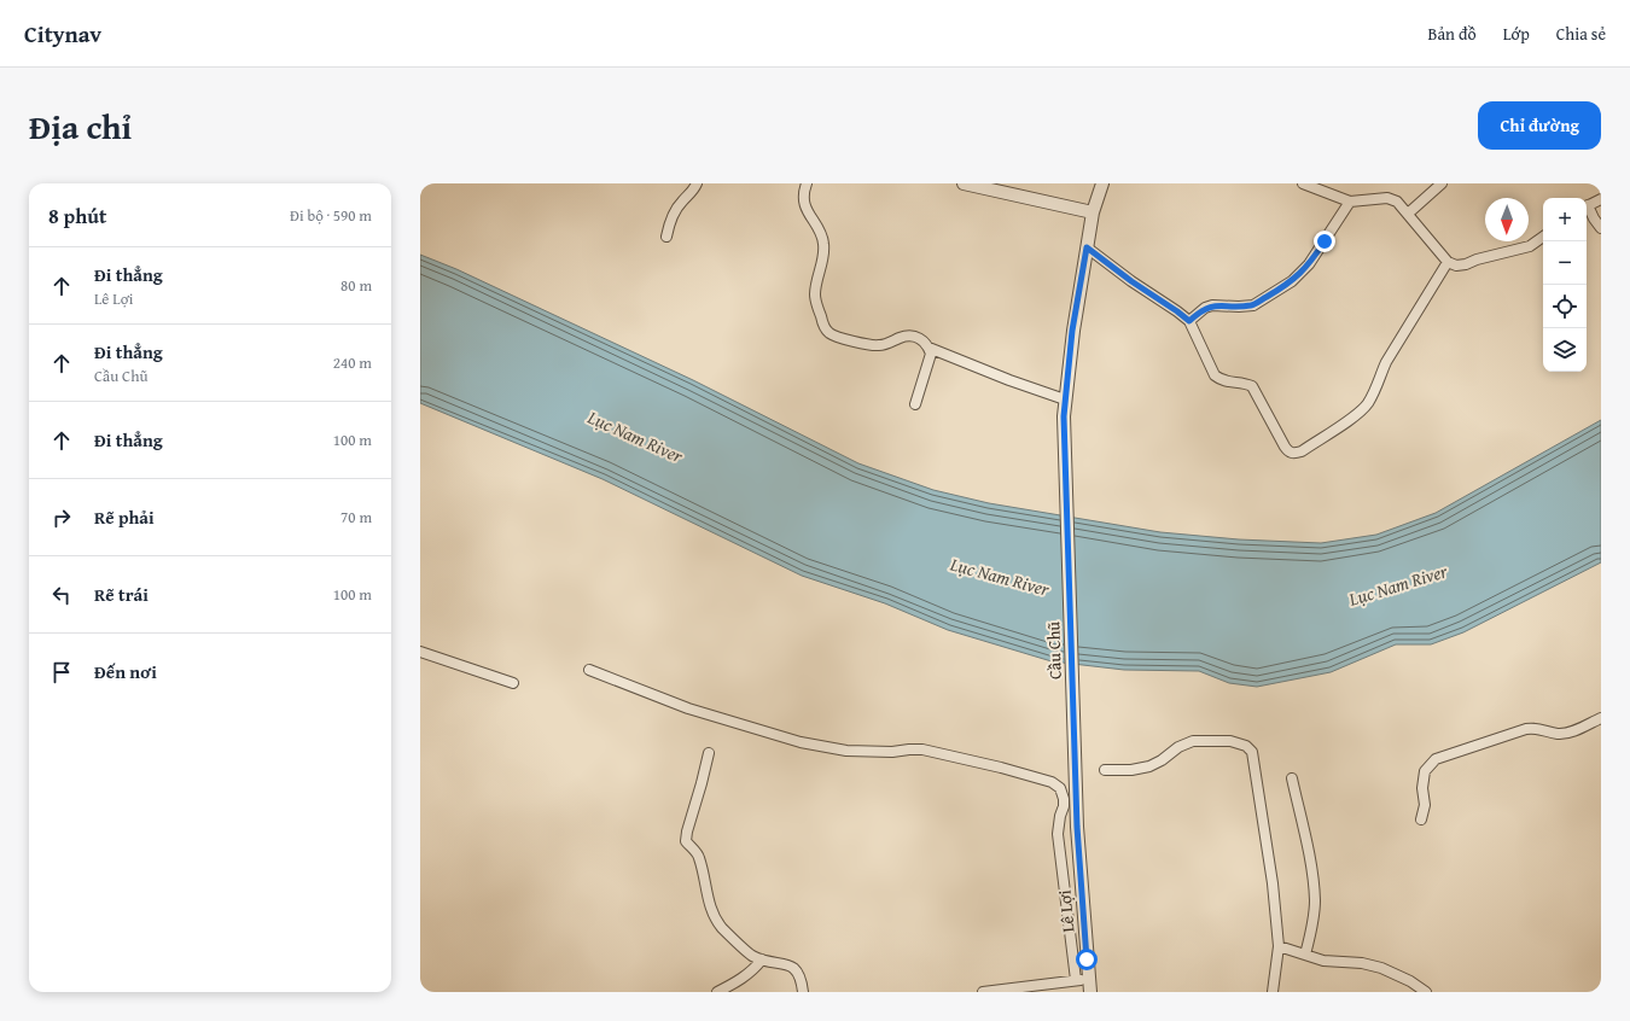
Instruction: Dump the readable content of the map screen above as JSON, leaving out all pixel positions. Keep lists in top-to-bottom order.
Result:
{
  "streets": {
    "street": ["Cầu Chũ", "Lê Lợi"]
  },
  "crossings": [
    ["Cầu Chũ", "Lê Lợi"]
  ],
  "water": ["Lục Nam River"],
  "north": "bottom",
  "page": {
    "header": "Citynav",
    "nav": ["Bản đồ", "Lớp", "Chia sẻ"],
    "title": "Địa chỉ",
    "buttons": "Chỉ đường",
    "heading": ["8 phút", "Đi bộ · 590 m"],
    "map_buttons": ["+", "−"],
    "list": [
      ["Đi thẳng", "Lê Lợi", "80 m"],
      ["Đi thẳng", "Cầu Chũ", "240 m"],
      ["Đi thẳng", "100 m"],
      ["Rẽ phải", "70 m"],
      ["Rẽ trái", "100 m"],
      "Đến nơi"
    ]
  }
}
